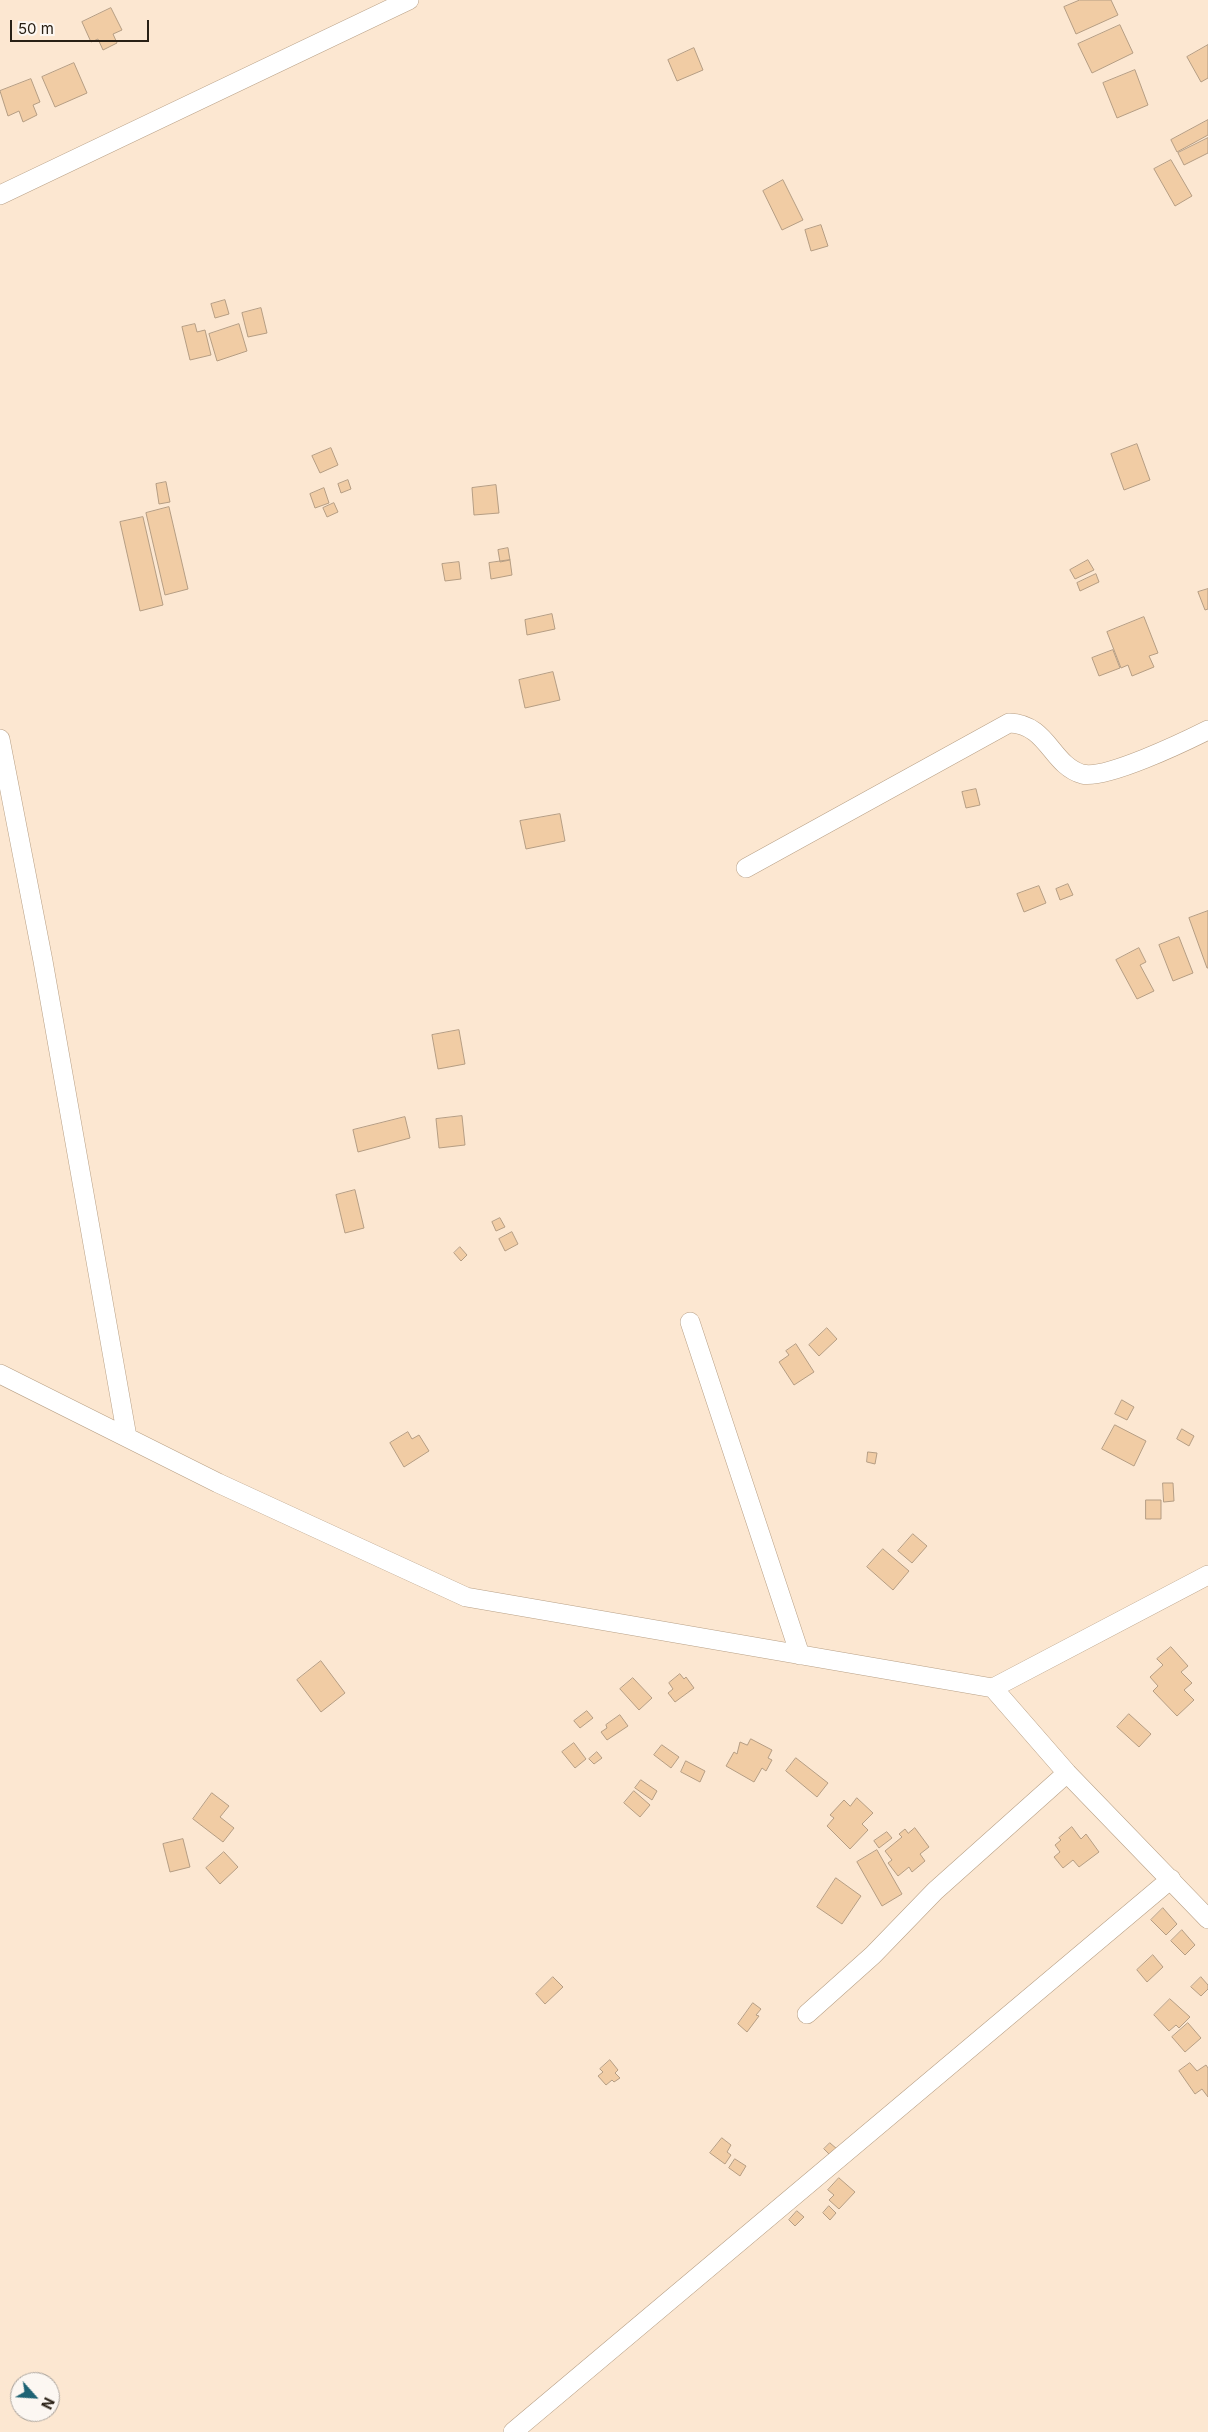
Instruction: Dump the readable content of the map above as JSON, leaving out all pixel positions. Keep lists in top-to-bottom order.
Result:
{
  "scale_bar": "50 m",
  "north": "bottom right"
}
